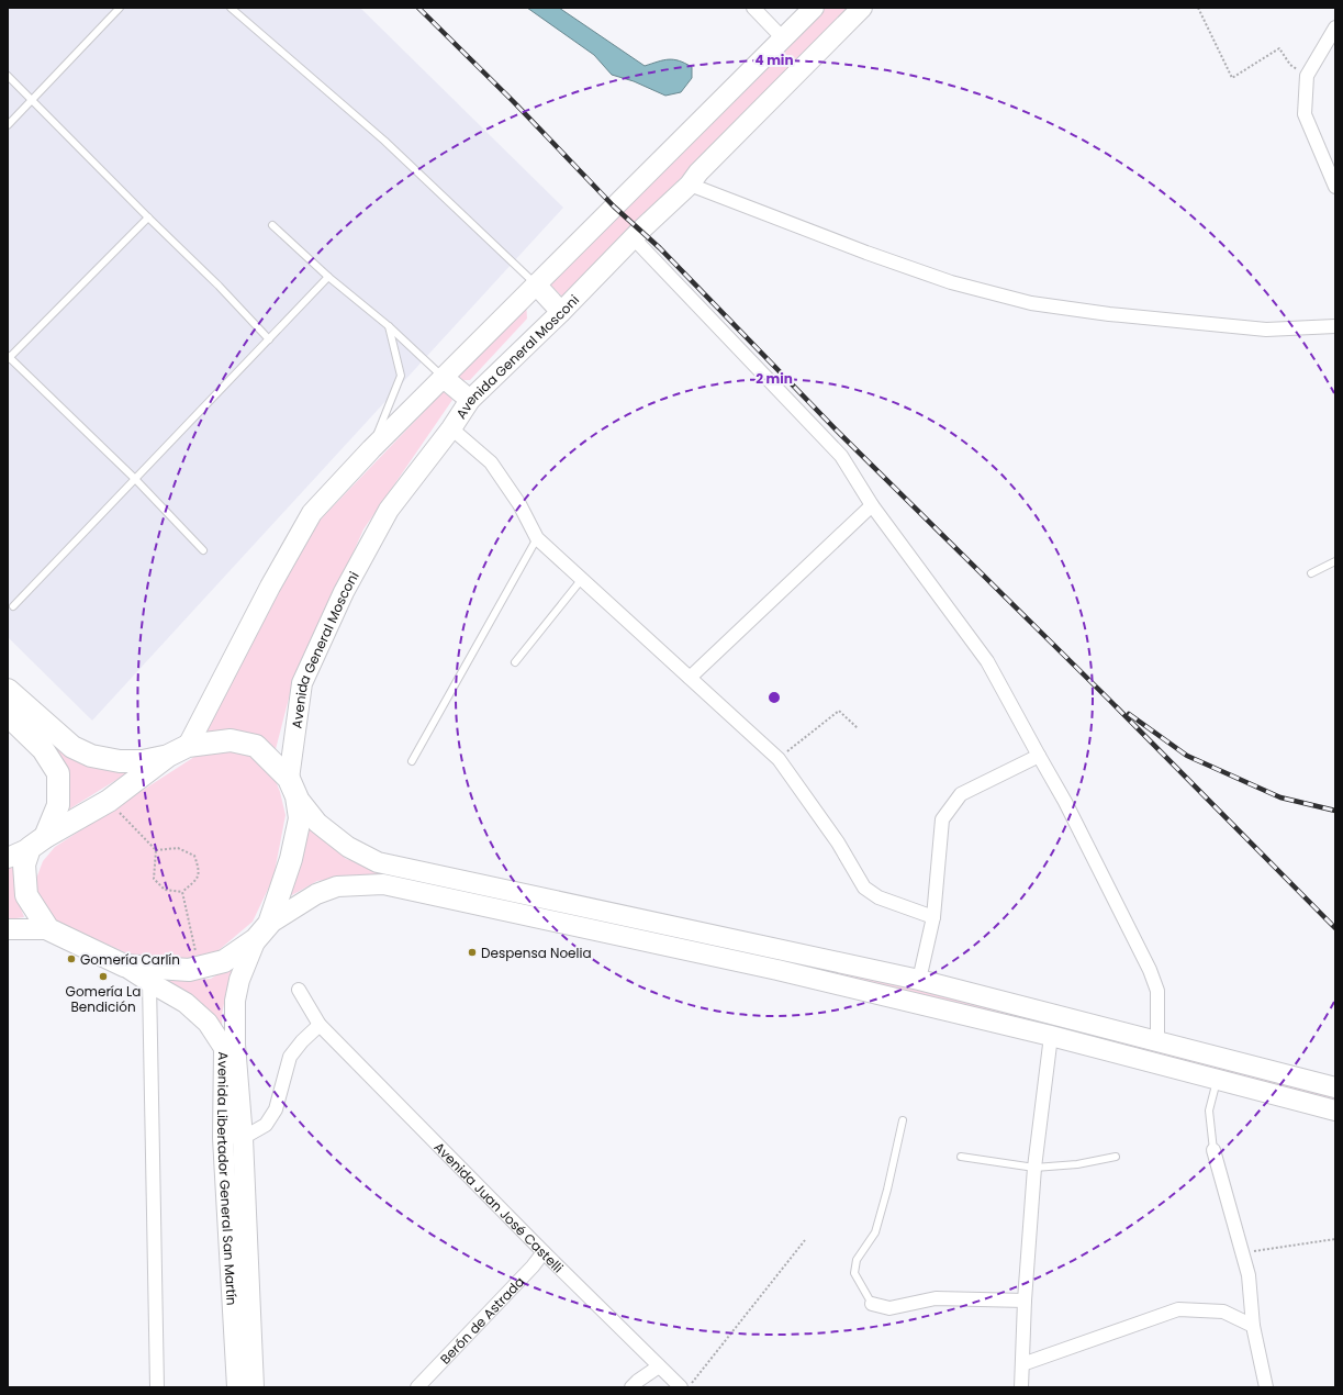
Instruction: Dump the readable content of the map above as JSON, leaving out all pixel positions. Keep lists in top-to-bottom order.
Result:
{
  "streets": {
    "main road": ["Avenida General Mosconi", "Avenida Libertador General San Martín"],
    "street": ["Avenida Juan José Castelli", "Berón de Astrada"]
  },
  "crossings": [
    ["Avenida Juan José Castelli", "Berón de Astrada"]
  ],
  "places": ["Despensa Noelia", "Gomería Carlín", "Gomería La Bendición"],
  "rings": ["4 min", "2 min"]
}
